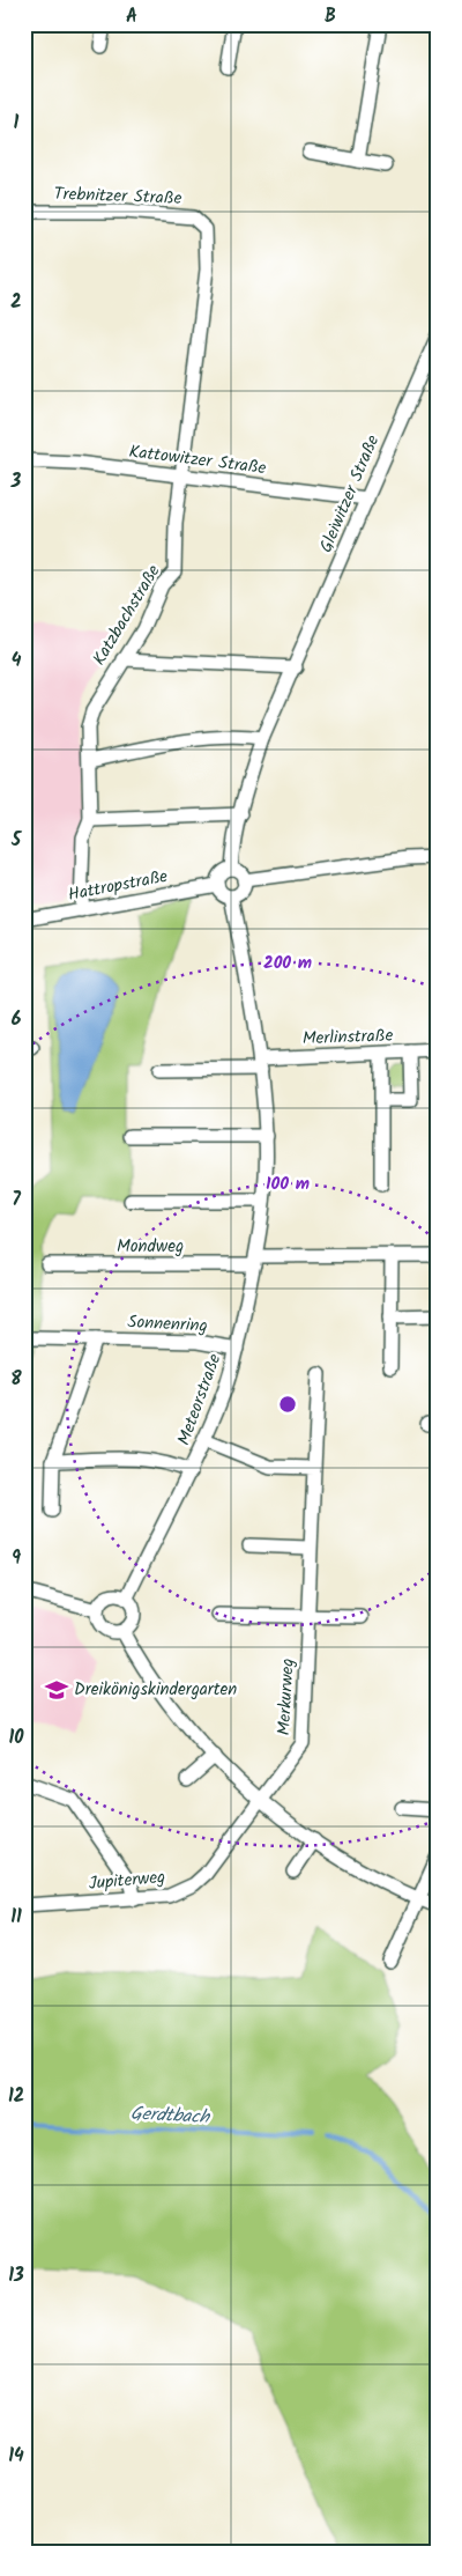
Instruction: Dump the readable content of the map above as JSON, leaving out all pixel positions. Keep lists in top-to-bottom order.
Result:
{
  "streets": {
    "street": [
      "Trebnitzer Straße",
      "Kattowitzer Straße",
      "Gleiwitzer Straße",
      "Katzbachstraße",
      "Hattropstraße",
      "Merlinstraße",
      "Mondweg",
      "Sonnenring",
      "Meteorstraße",
      "Merkurweg",
      "Jupiterweg"
    ]
  },
  "crossings": [
    ["Trebnitzer Straße", "Katzbachstraße"],
    ["Kattowitzer Straße", "Gleiwitzer Straße"],
    ["Kattowitzer Straße", "Katzbachstraße"],
    ["Gleiwitzer Straße", "Hattropstraße"],
    ["Gleiwitzer Straße", "Meteorstraße"],
    ["Katzbachstraße", "Hattropstraße"],
    ["Hattropstraße", "Meteorstraße"],
    ["Merlinstraße", "Meteorstraße"],
    ["Mondweg", "Meteorstraße"],
    ["Sonnenring", "Meteorstraße"],
    ["Merkurweg", "Jupiterweg"]
  ],
  "water": ["Gerdtbach"],
  "places": {
    "school or university": ["Dreikönigskindergarten"]
  },
  "grid": {
    "columns": ["A", "B"],
    "rows": [
      "1",
      "2",
      "3",
      "4",
      "5",
      "6",
      "7",
      "8",
      "9",
      "10",
      "11",
      "12",
      "13",
      "14"
    ]
  },
  "rings": ["200 m", "100 m"]
}
